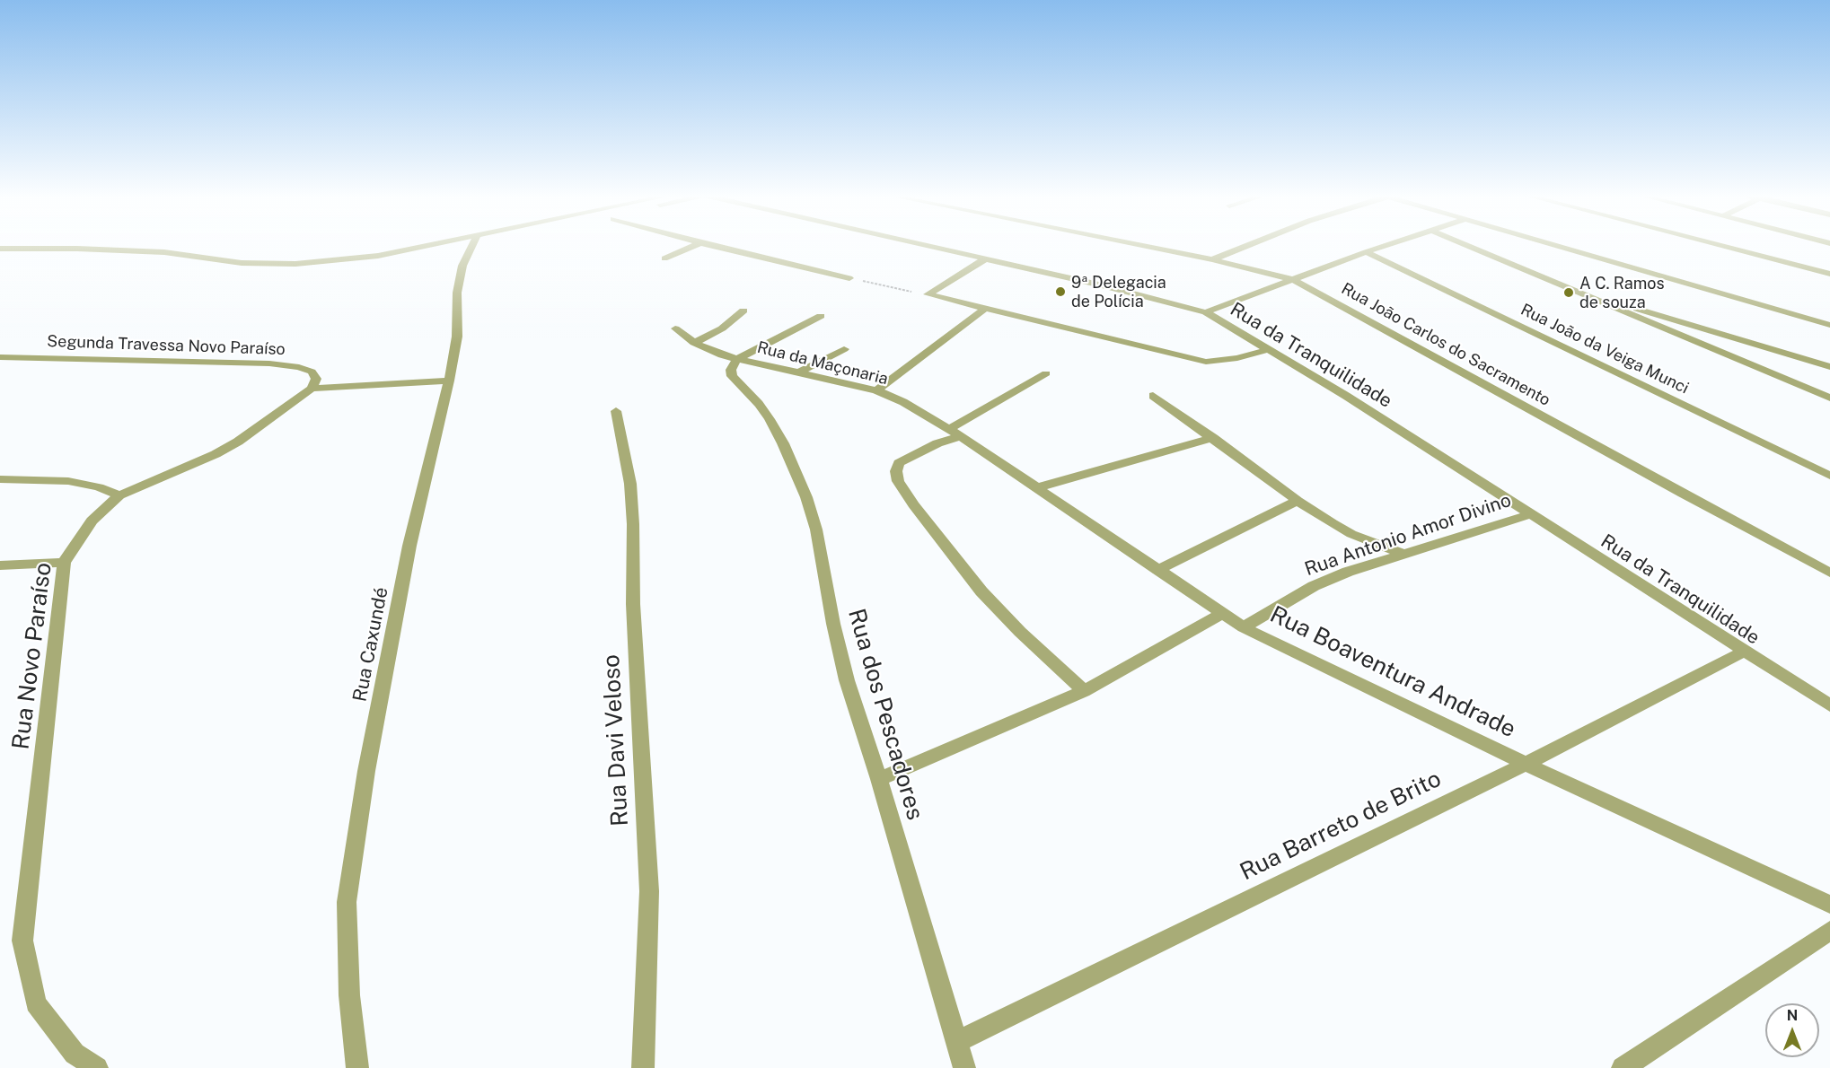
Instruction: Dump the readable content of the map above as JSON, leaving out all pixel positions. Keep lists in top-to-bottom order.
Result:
{
  "streets": {
    "street": [
      "Rua João Carlos do Sacramento",
      "Segunda Travessa Novo Paraíso",
      "Rua João da Veiga Munci",
      "Rua da Tranquilidade",
      "Rua da Maçonaria",
      "Rua Antonio Amor Divino",
      "Rua Caxundé",
      "Rua Novo Paraíso",
      "Rua Boaventura Andrade",
      "Rua dos Pescadores",
      "Rua Davi Veloso",
      "Rua Barreto de Brito"
    ]
  },
  "crossings": [
    ["Segunda Travessa Novo Paraíso", "Rua Novo Paraíso"],
    ["Rua da Tranquilidade", "Rua Antonio Amor Divino"],
    ["Rua da Tranquilidade", "Rua Barreto de Brito"],
    ["Rua da Maçonaria", "Rua Boaventura Andrade"],
    ["Rua da Maçonaria", "Rua dos Pescadores"],
    ["Rua Antonio Amor Divino", "Rua Boaventura Andrade"],
    ["Rua Boaventura Andrade", "Rua Barreto de Brito"],
    ["Rua dos Pescadores", "Rua Barreto de Brito"]
  ],
  "places": ["9ª Delegacia de Polícia", "A C. Ramos de souza"],
  "north": "top"
}
